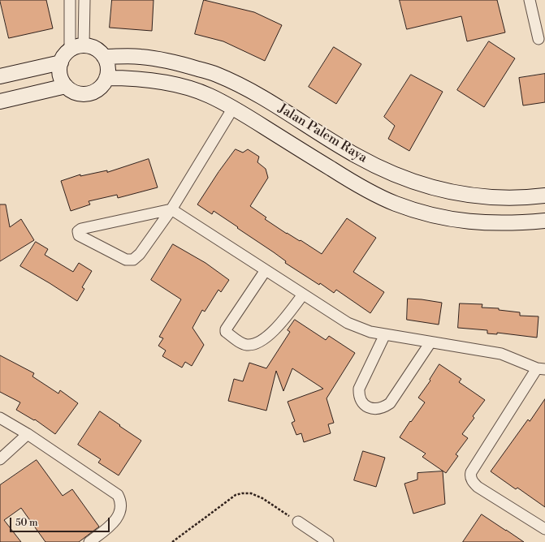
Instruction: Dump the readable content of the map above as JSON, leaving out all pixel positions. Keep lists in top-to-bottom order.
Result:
{
  "streets": {
    "street": ["Jalan Palem Raya"]
  },
  "scale_bar": "50 m"
}
